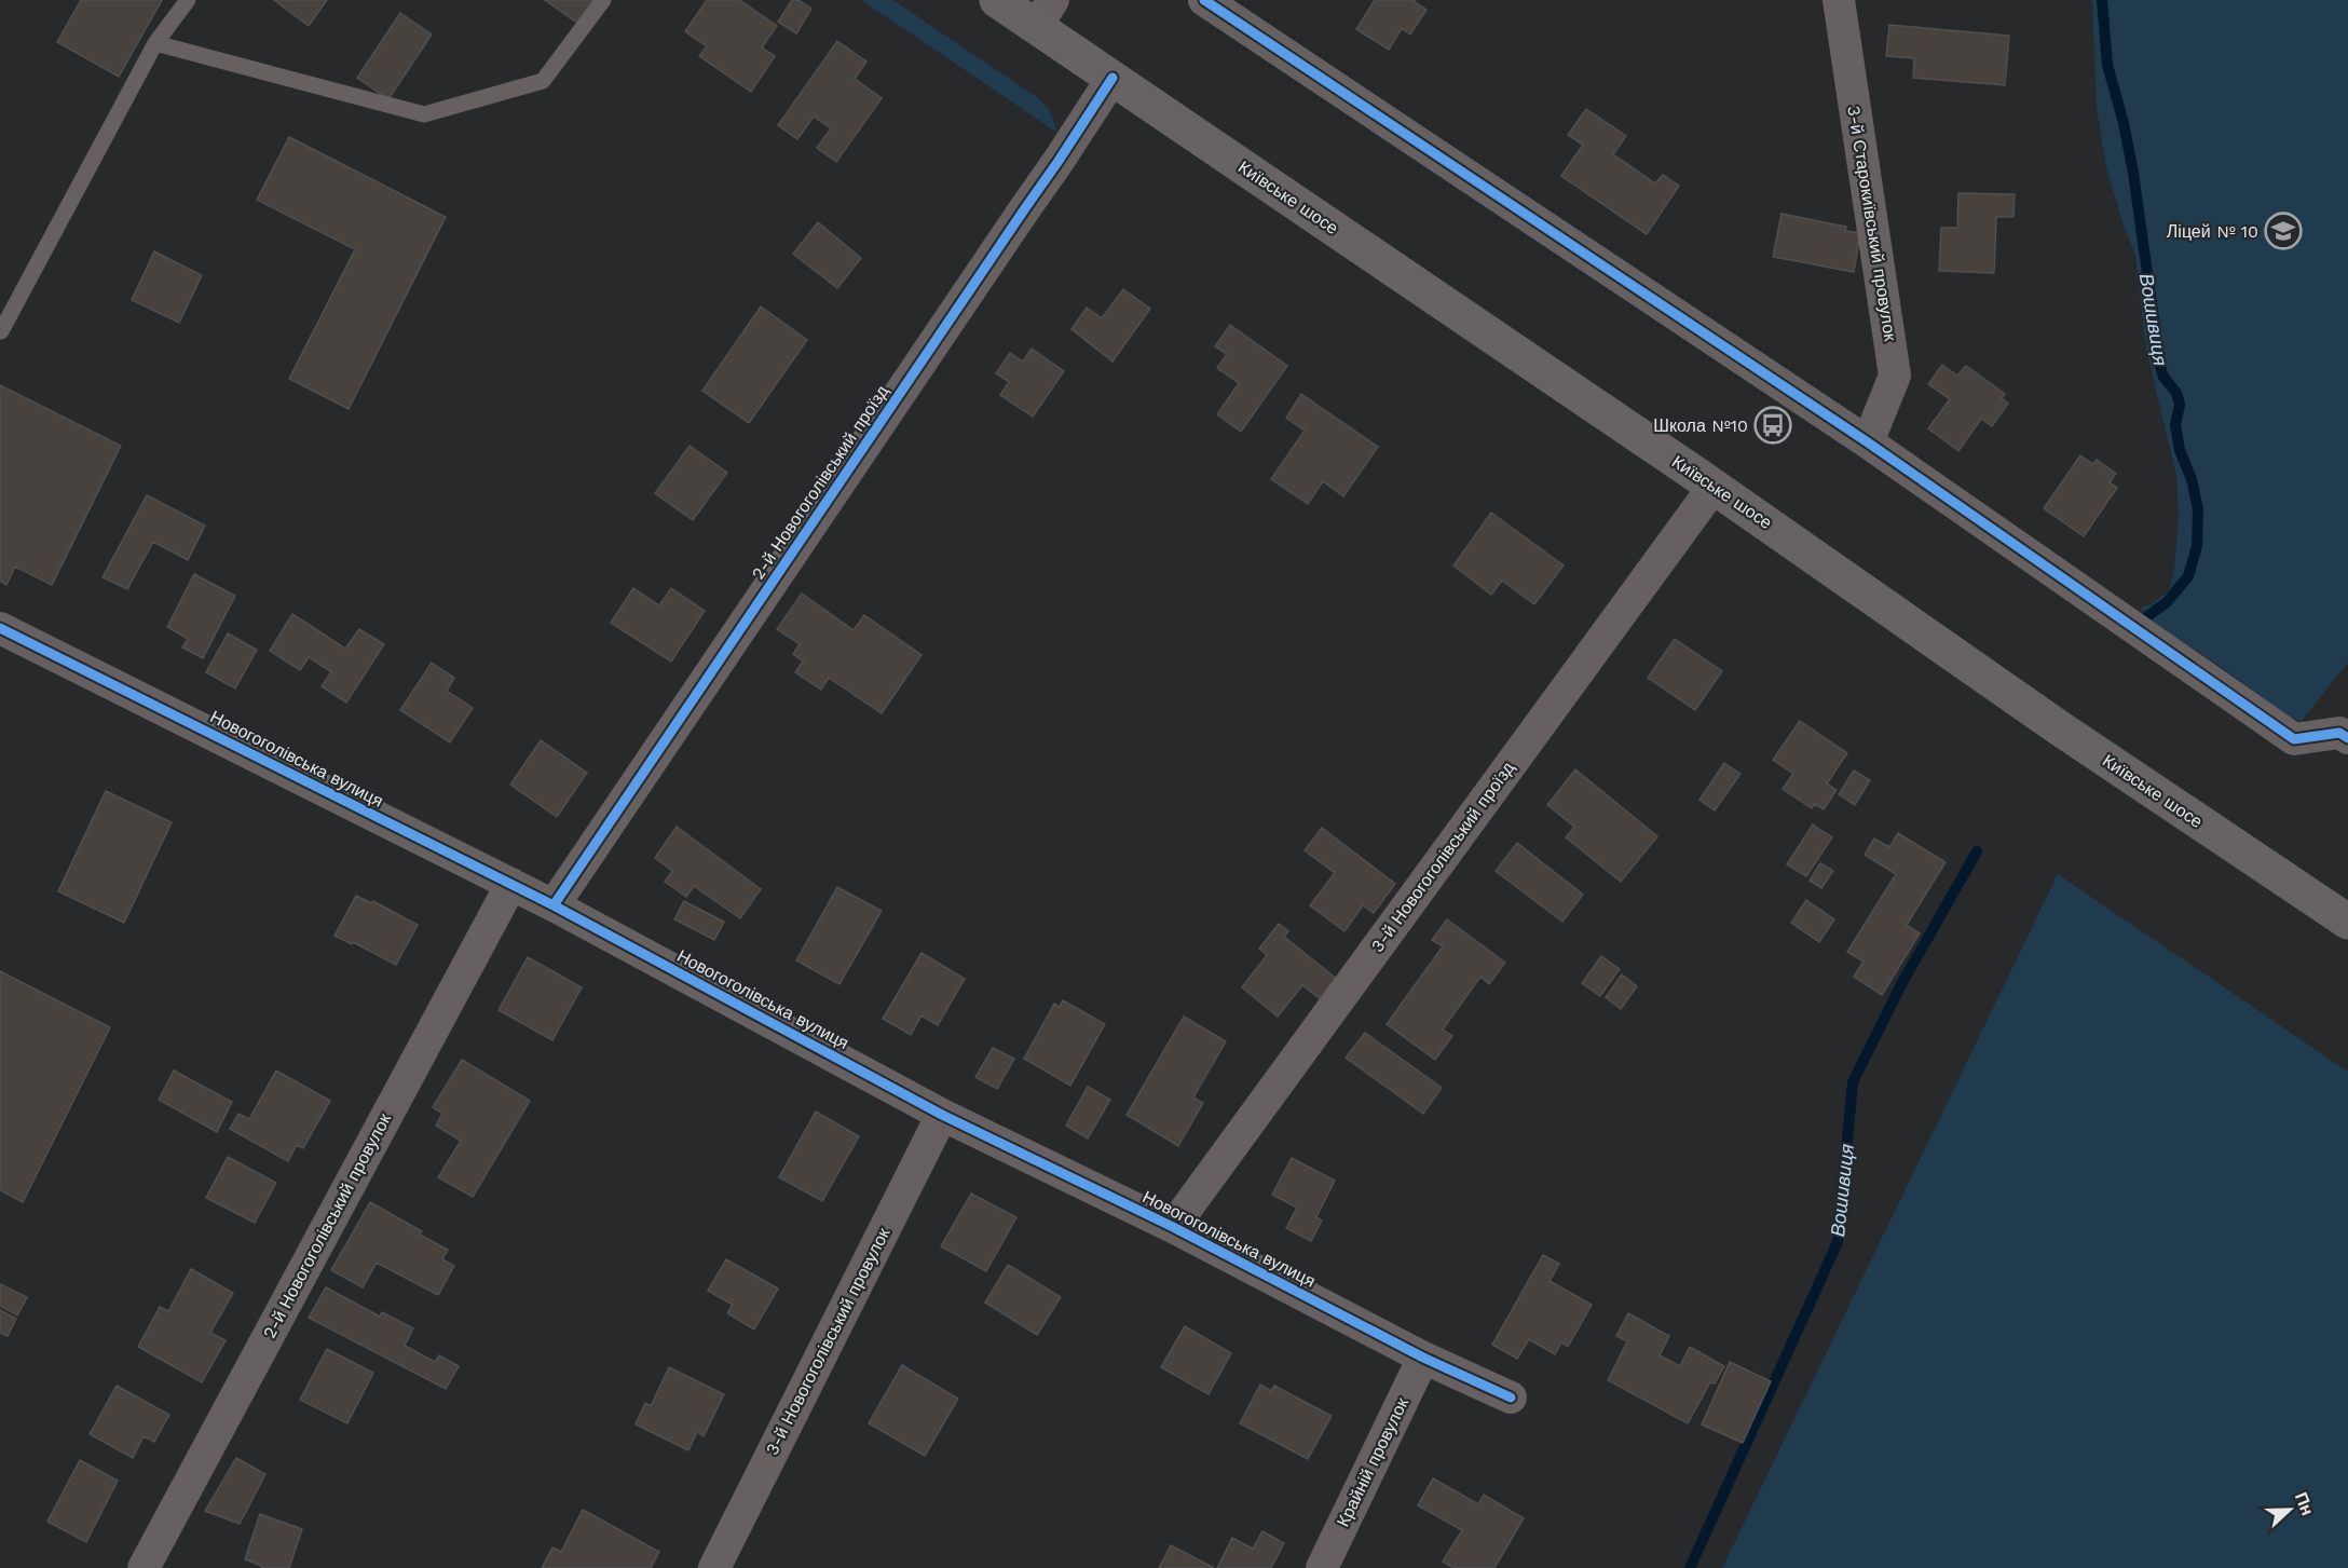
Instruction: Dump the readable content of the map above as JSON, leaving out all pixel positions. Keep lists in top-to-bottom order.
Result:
{
  "streets": {
    "main road": ["Київське шосе"],
    "street": [
      "3-й Старокиївський провулок",
      "2-й Новогоголівський проїзд",
      "Новогоголівська вулиця",
      "3-й Новогоголівський проїзд",
      "2-й Новогоголівський провулок",
      "3-й Новогоголівський провулок",
      "Крайній провулок"
    ]
  },
  "crossings": [
    ["Київське шосе", "2-й Новогоголівський проїзд"],
    ["Київське шосе", "3-й Новогоголівський проїзд"],
    ["2-й Новогоголівський проїзд", "Новогоголівська вулиця"],
    ["Новогоголівська вулиця", "3-й Новогоголівський проїзд"],
    ["Новогоголівська вулиця", "2-й Новогоголівський провулок"],
    ["Новогоголівська вулиця", "3-й Новогоголівський провулок"],
    ["Новогоголівська вулиця", "Крайній провулок"]
  ],
  "water": ["Вошивиця"],
  "places": {
    "school or university": ["Ліцей № 10"],
    "bus stop": ["Школа №10"]
  },
  "north": "right"
}
